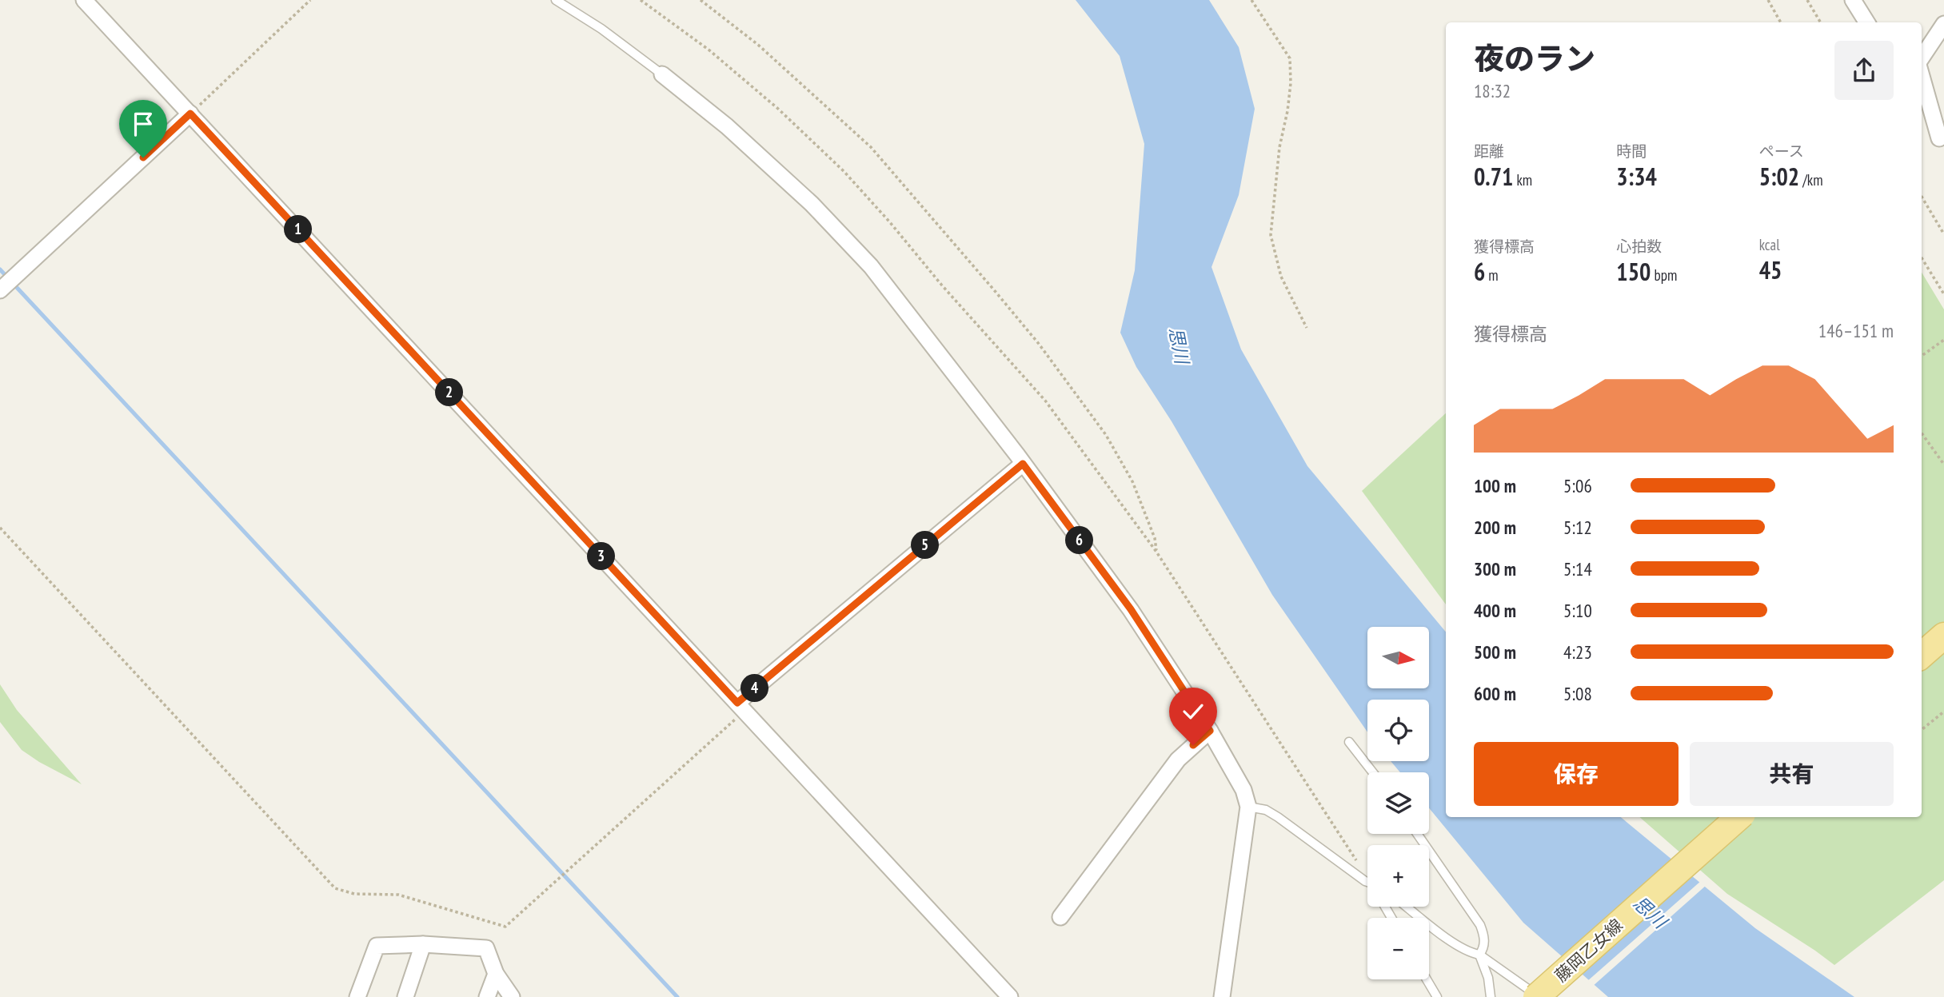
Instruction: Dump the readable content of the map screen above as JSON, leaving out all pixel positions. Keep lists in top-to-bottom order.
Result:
{
  "streets": {
    "main road": ["藤岡乙女線"]
  },
  "water": ["思川"],
  "north": "right",
  "page": {
    "heading": ["夜のラン", "18:32"],
    "stats": [
      ["距離", "0.71 km"],
      ["時間", "3:34"],
      ["ペース", "5:02 /km"],
      ["獲得標高", "6 m"],
      ["心拍数", "150 bpm"],
      ["kcal", "45"]
    ],
    "pins": [
      "1",
      "2",
      "6",
      "5",
      "3",
      "4"
    ],
    "chart": ["獲得標高", "146–151 m"],
    "list": [
      {
        "name": "100 m",
        "note": "5:06"
      },
      {
        "name": "200 m",
        "note": "5:12"
      },
      {
        "name": "300 m",
        "note": "5:14"
      },
      {
        "name": "400 m",
        "note": "5:10"
      },
      {
        "name": "500 m",
        "note": "4:23"
      },
      {
        "name": "600 m",
        "note": "5:08"
      }
    ],
    "map_buttons": ["+", "−"],
    "buttons": ["保存", "共有"]
  }
}
